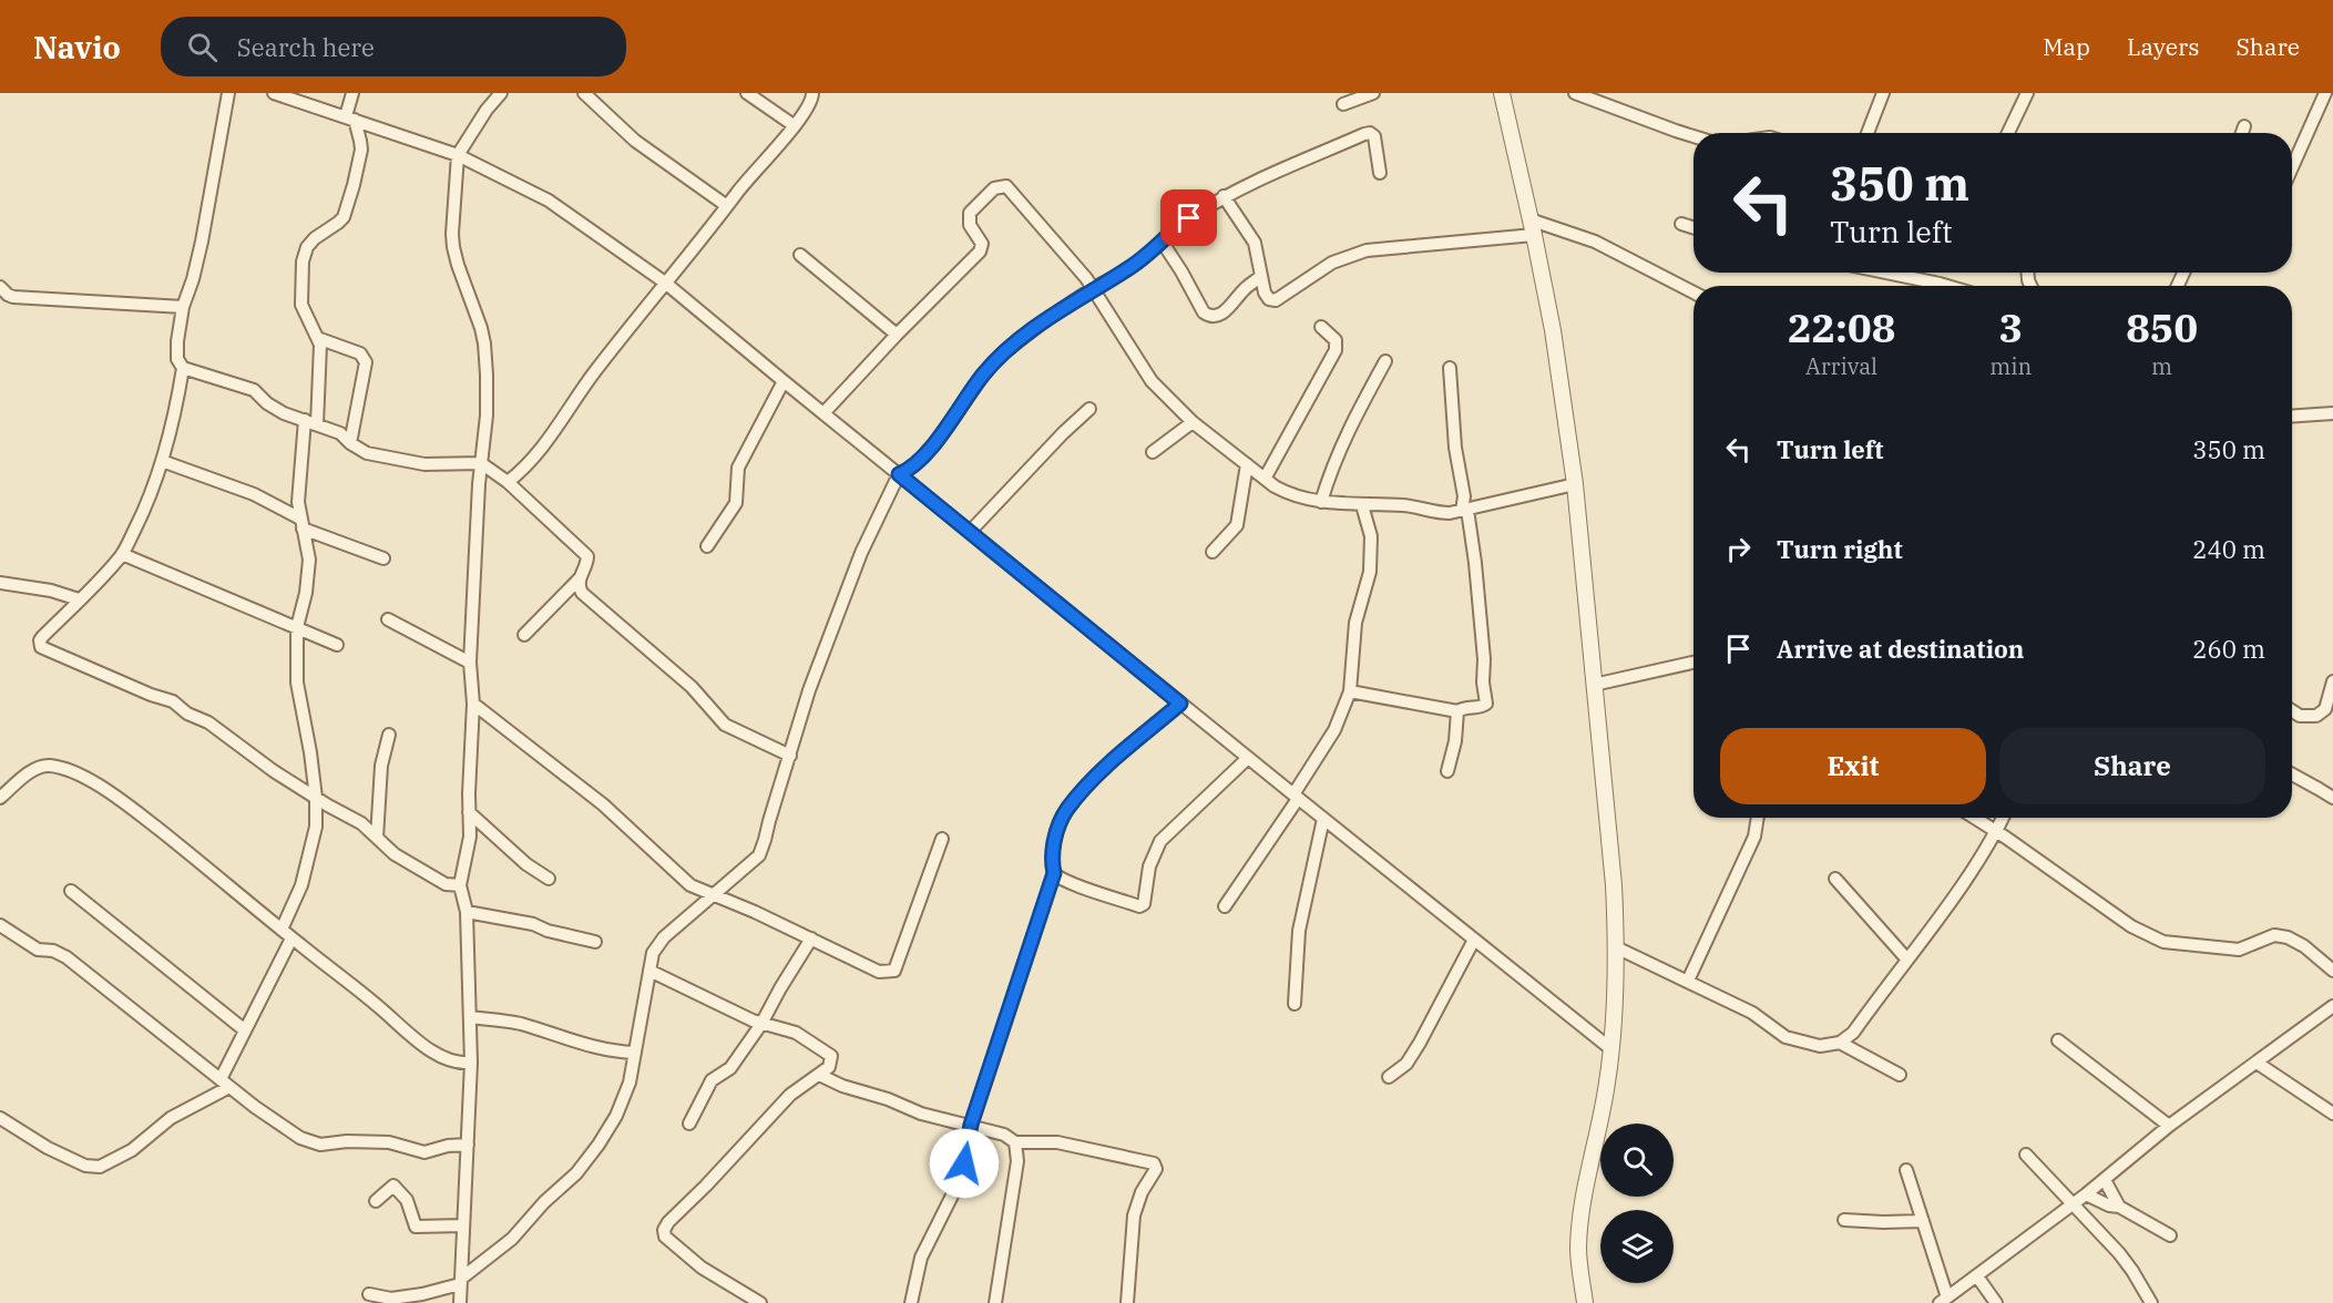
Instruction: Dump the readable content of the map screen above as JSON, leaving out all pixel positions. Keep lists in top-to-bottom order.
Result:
{
  "page": {
    "header": "Navio",
    "search": "Search here",
    "nav": ["Map", "Layers", "Share"],
    "turn": ["350 m", "Turn left"],
    "eta": [
      "22:08",
      "Arrival",
      "3",
      "min",
      "850",
      "m"
    ],
    "list": [
      {
        "name": "Turn left",
        "value": "350 m"
      },
      {
        "name": "Turn right",
        "value": "240 m"
      },
      {
        "name": "Arrive at destination",
        "value": "260 m"
      }
    ],
    "buttons": ["Exit", "Share"]
  }
}
